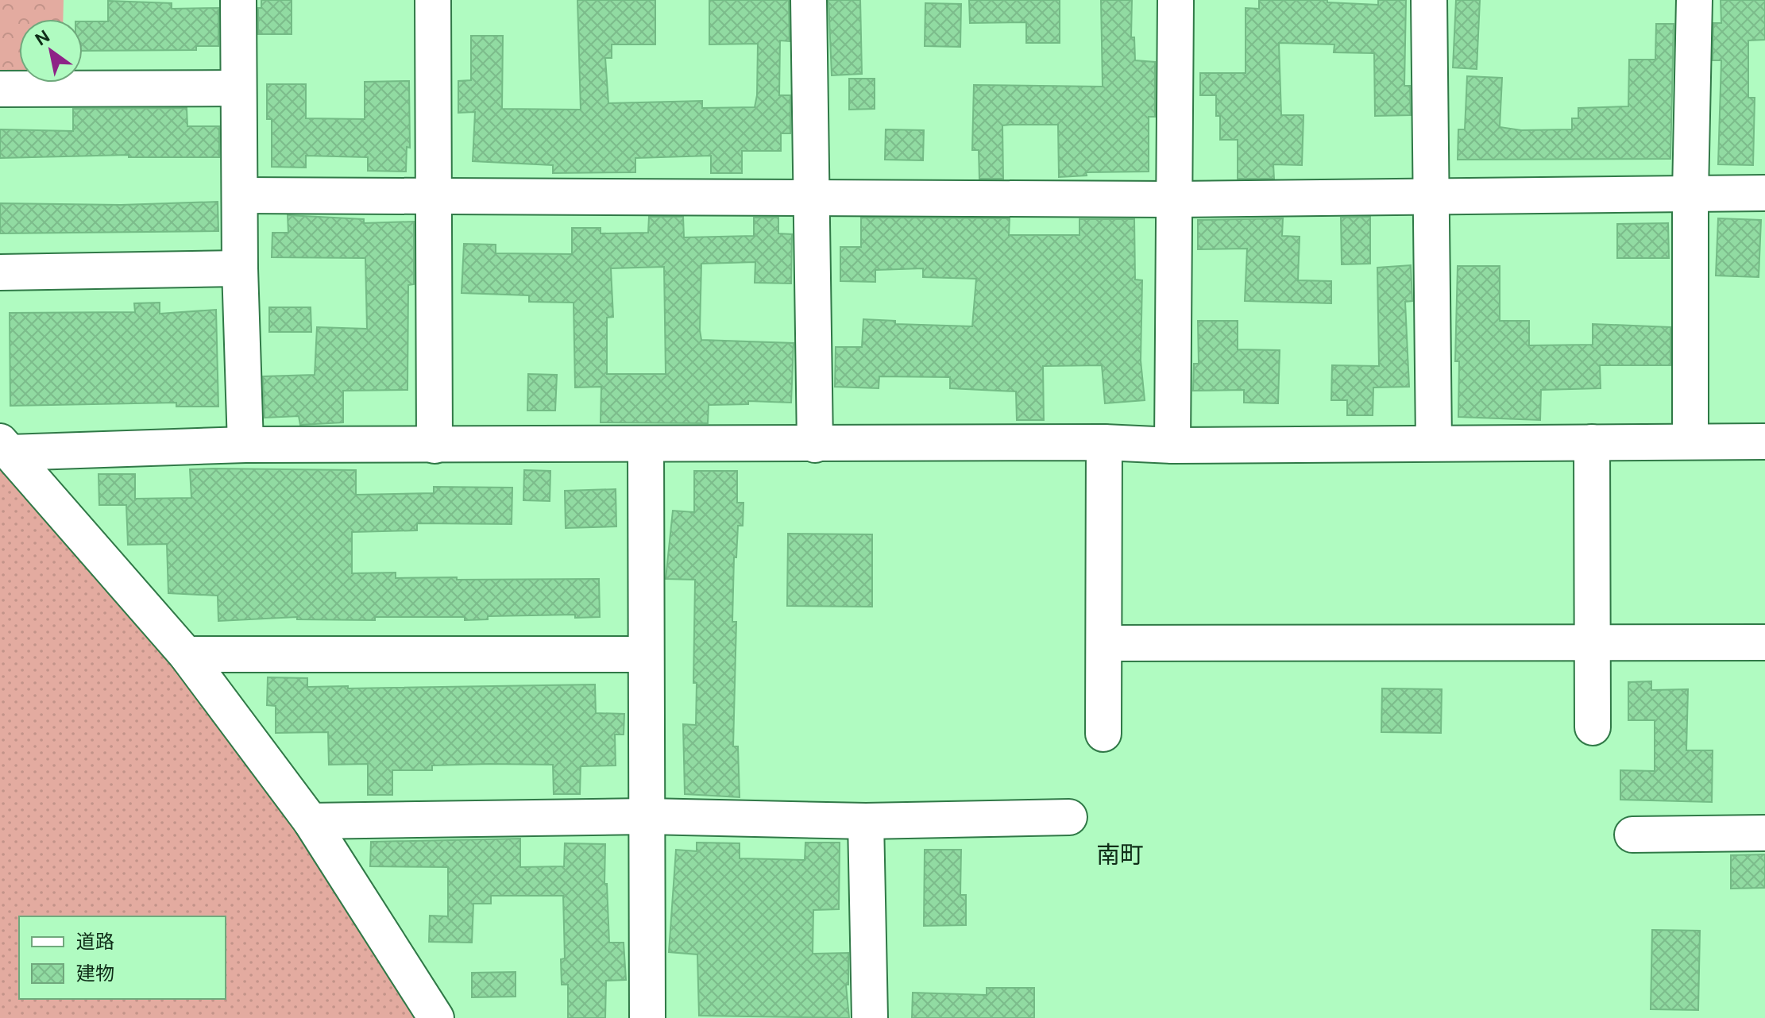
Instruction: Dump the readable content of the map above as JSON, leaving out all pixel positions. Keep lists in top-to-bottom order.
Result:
{
  "districts": ["南町"],
  "legend": ["道路", "建物"],
  "north": "top left"
}
